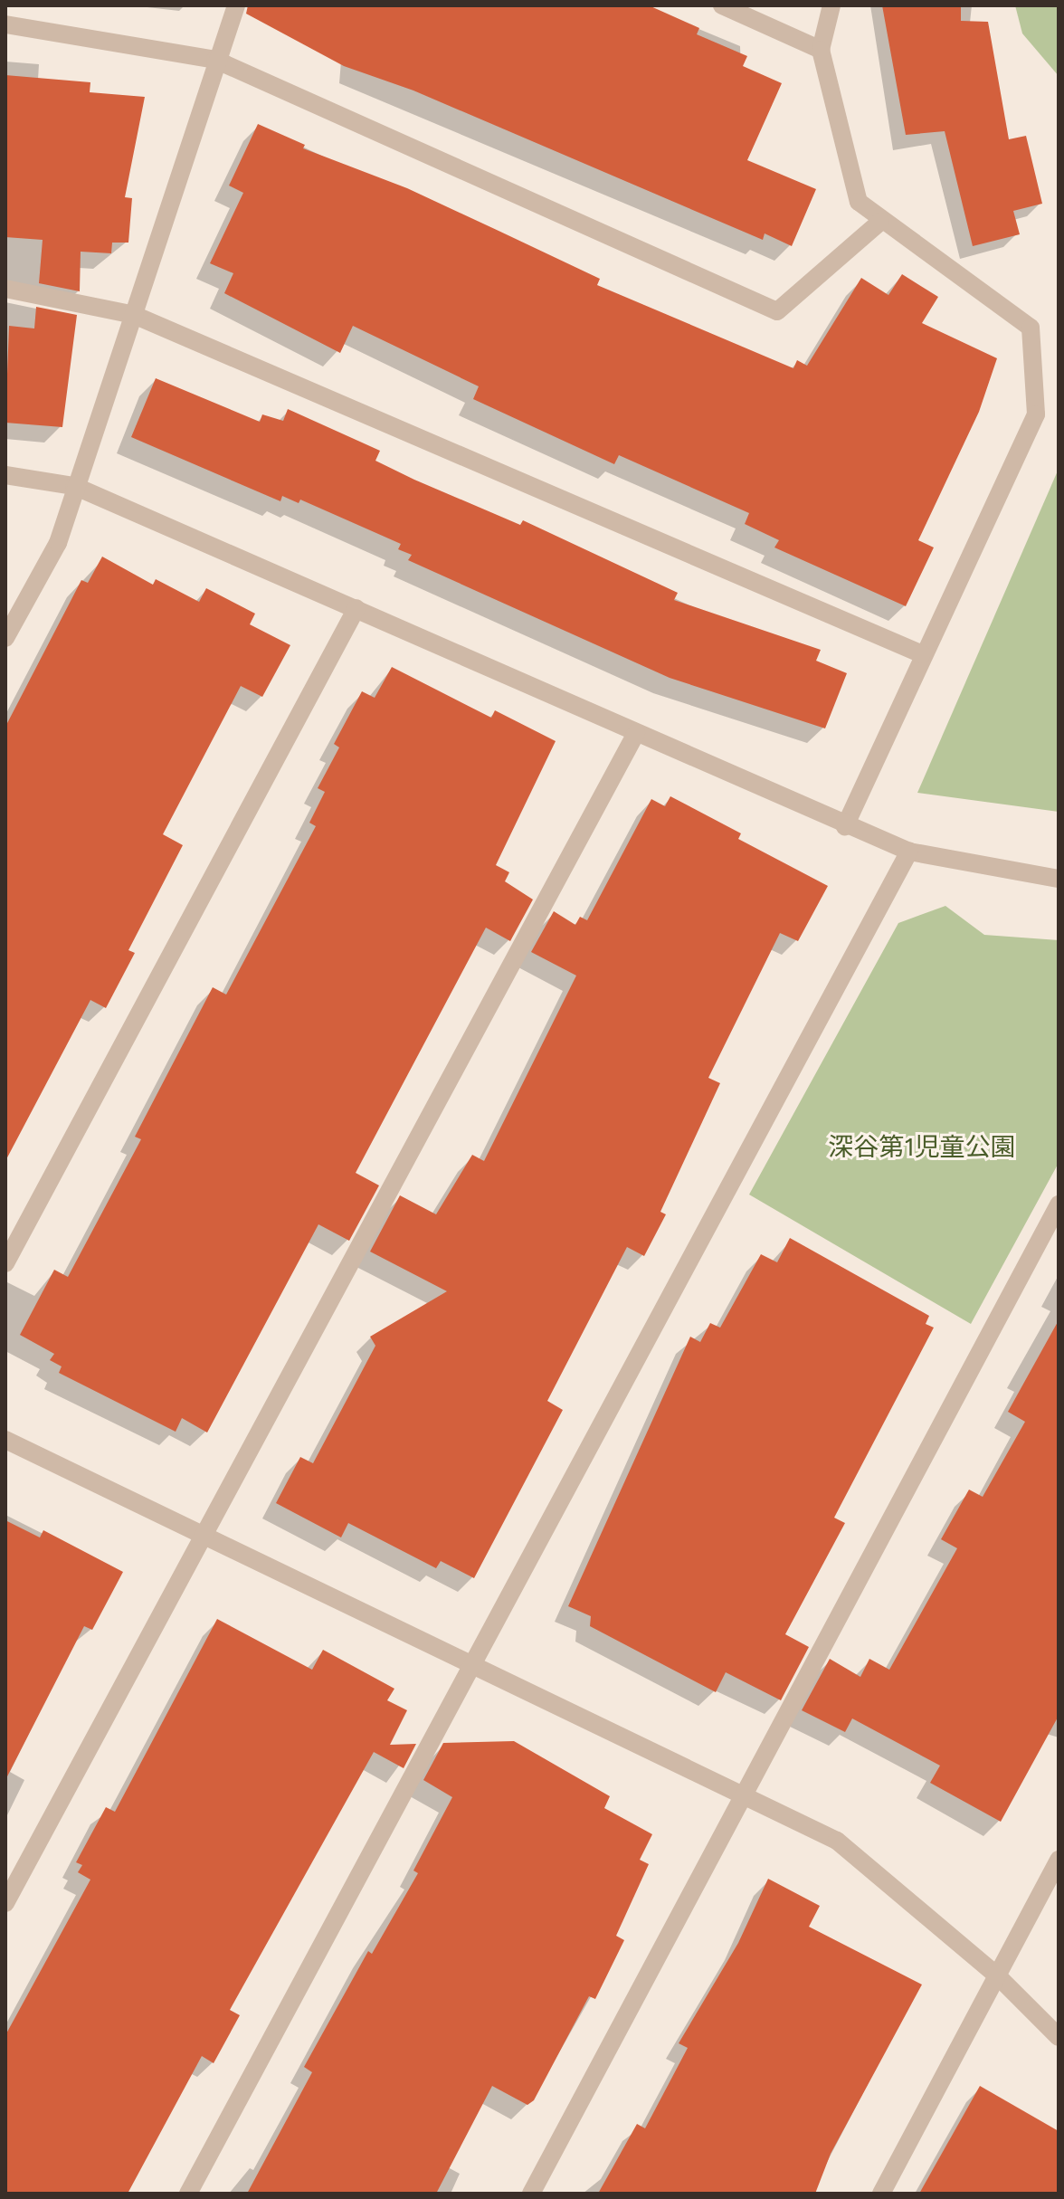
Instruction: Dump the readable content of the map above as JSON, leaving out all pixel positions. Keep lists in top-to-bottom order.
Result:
{
  "parks": ["深谷第1児童公園"]
}
